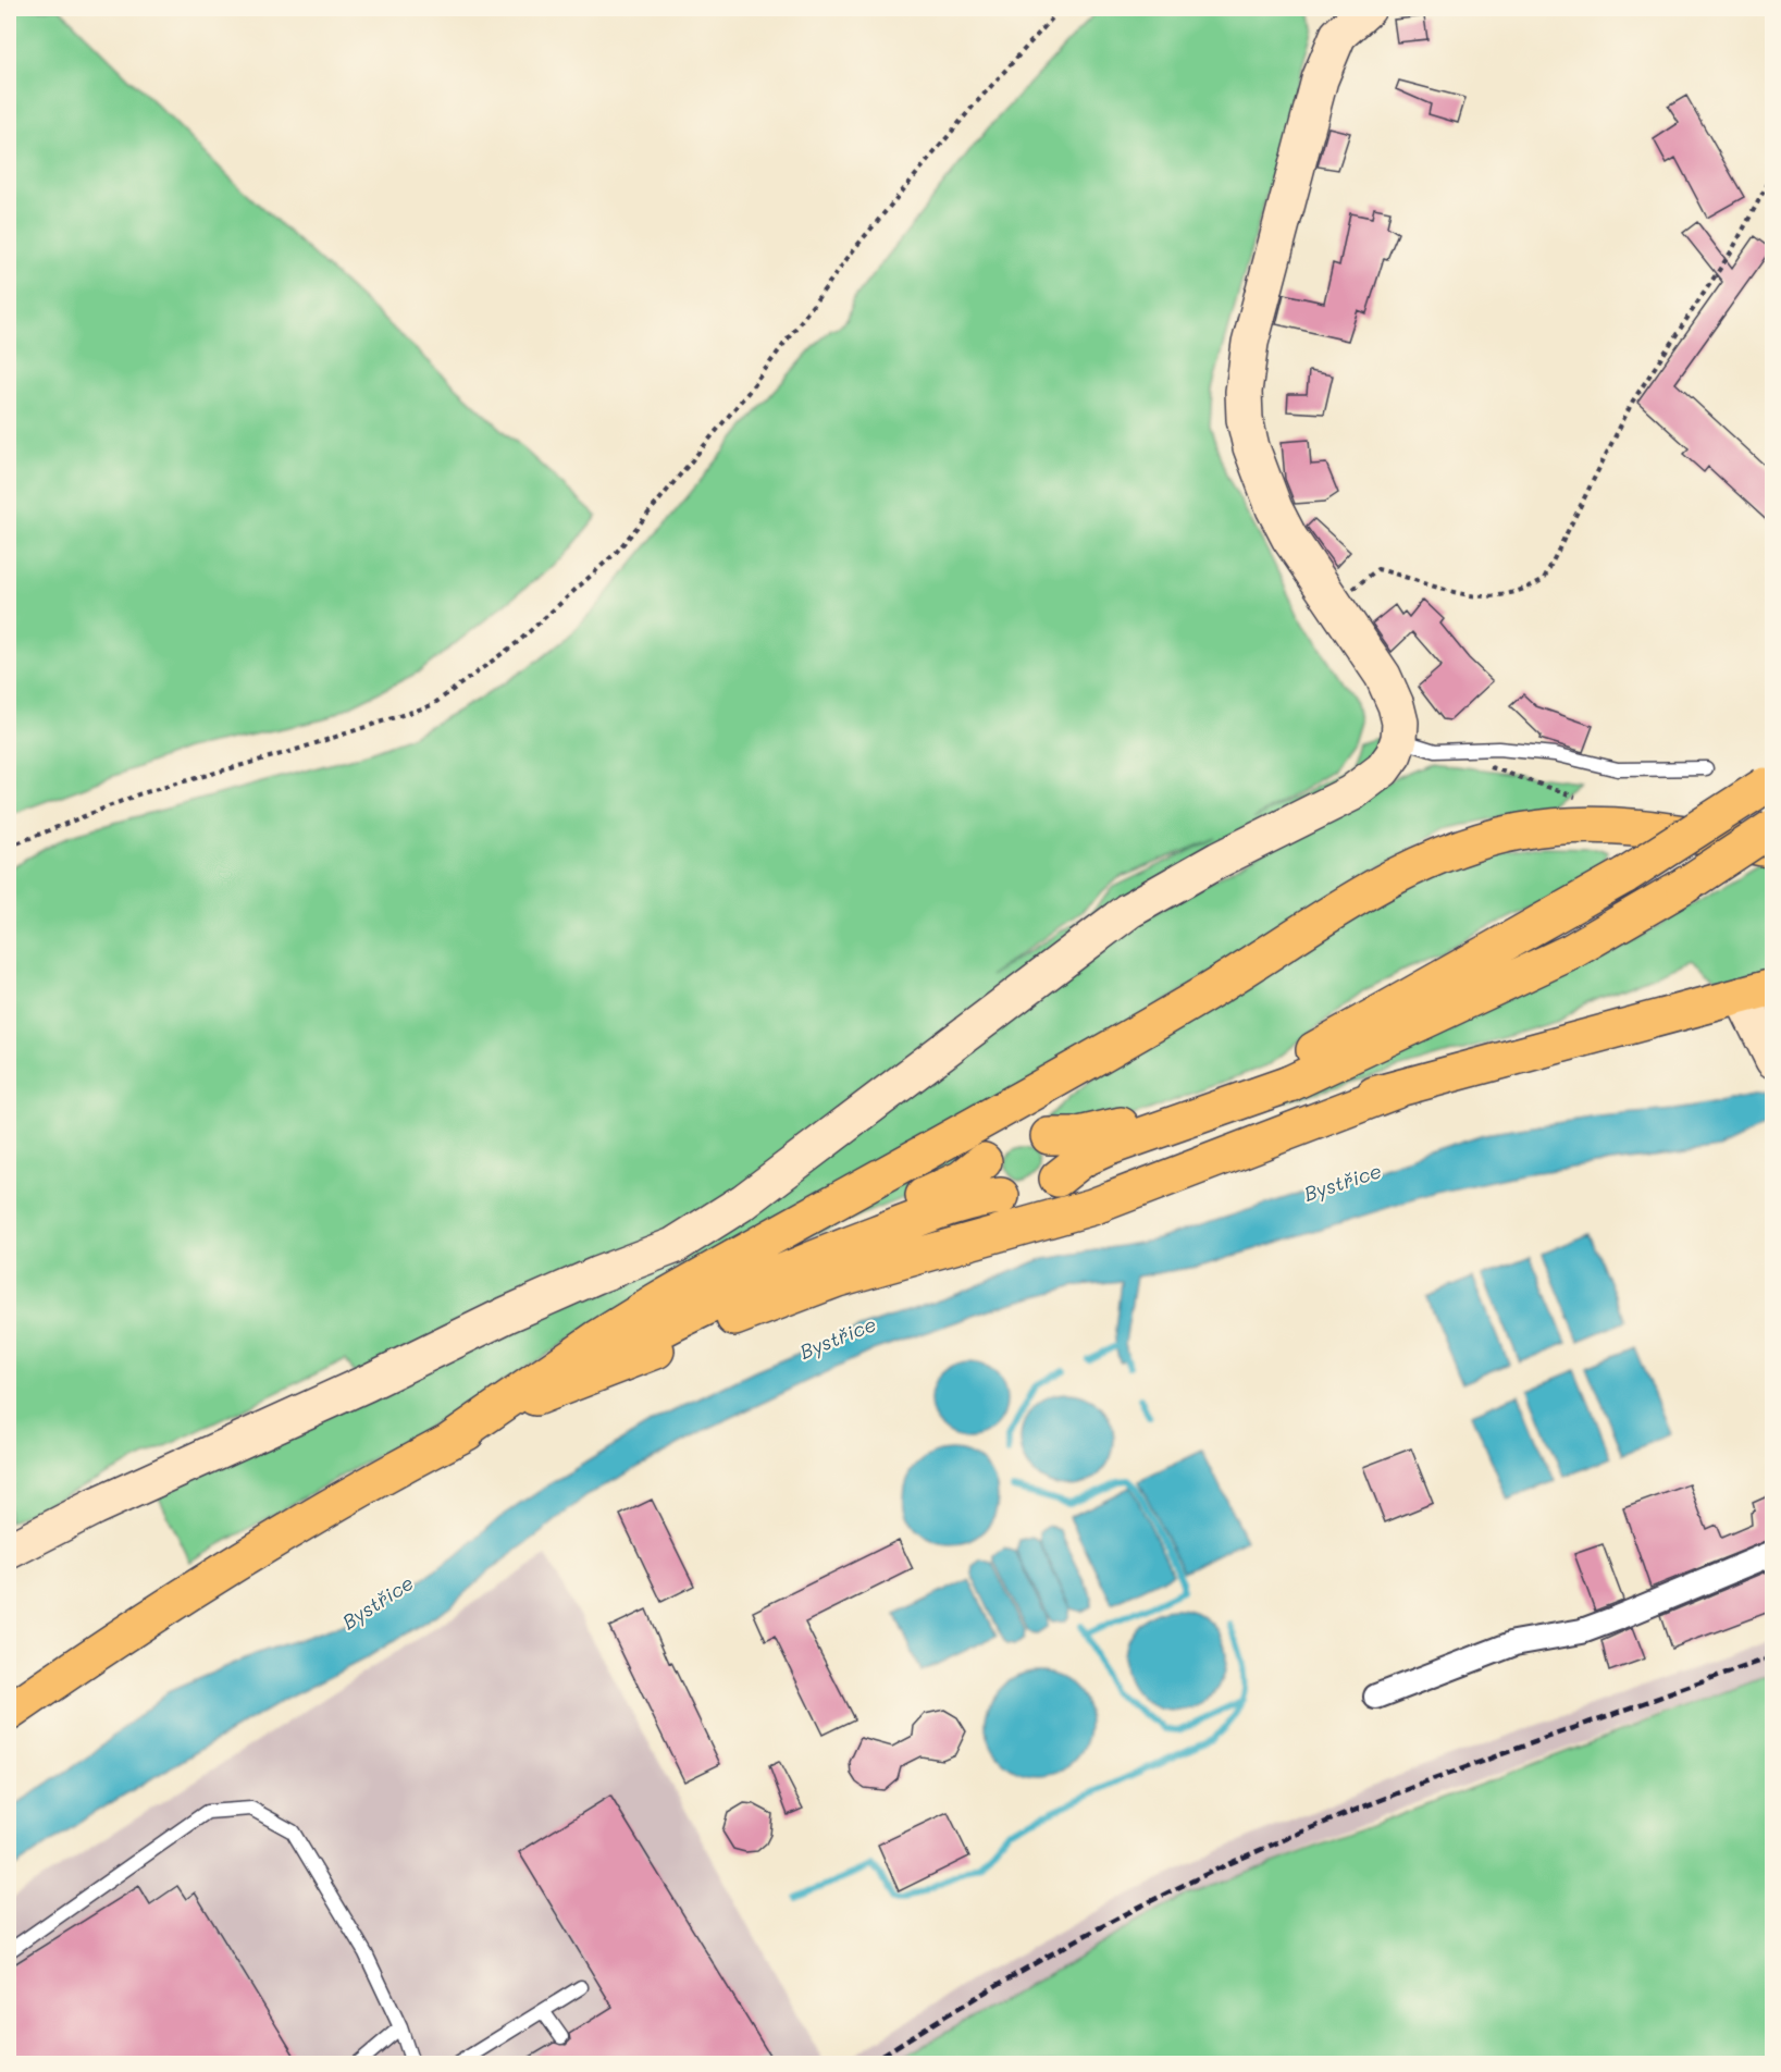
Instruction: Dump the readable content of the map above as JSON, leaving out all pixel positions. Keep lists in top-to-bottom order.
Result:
{
  "water": ["Bystřice"]
}
